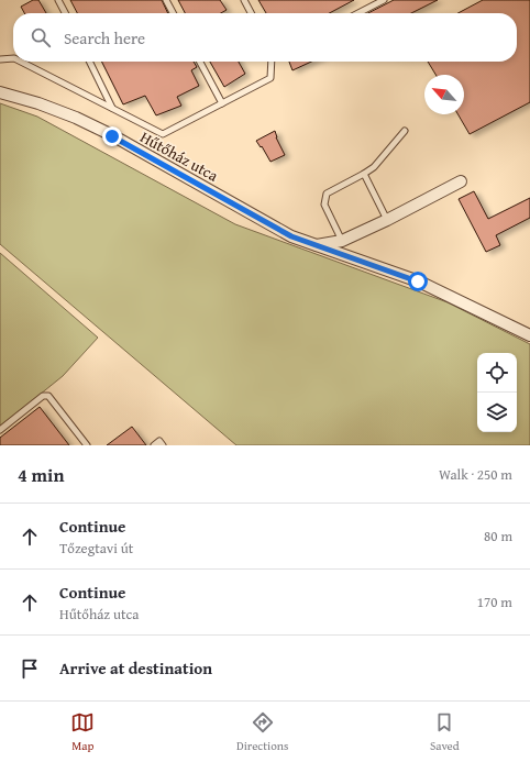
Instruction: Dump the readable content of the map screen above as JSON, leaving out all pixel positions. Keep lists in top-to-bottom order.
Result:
{
  "streets": {
    "street": ["Hűtőház utca"]
  },
  "north": "top left",
  "page": {
    "search": "Search here",
    "heading": ["4 min", "Walk · 250 m"],
    "list": [
      ["Continue", "Tőzegtavi út", "80 m"],
      ["Continue", "Hűtőház utca", "170 m"],
      "Arrive at destination"
    ],
    "nav": ["Map", "Directions", "Saved"]
  }
}
